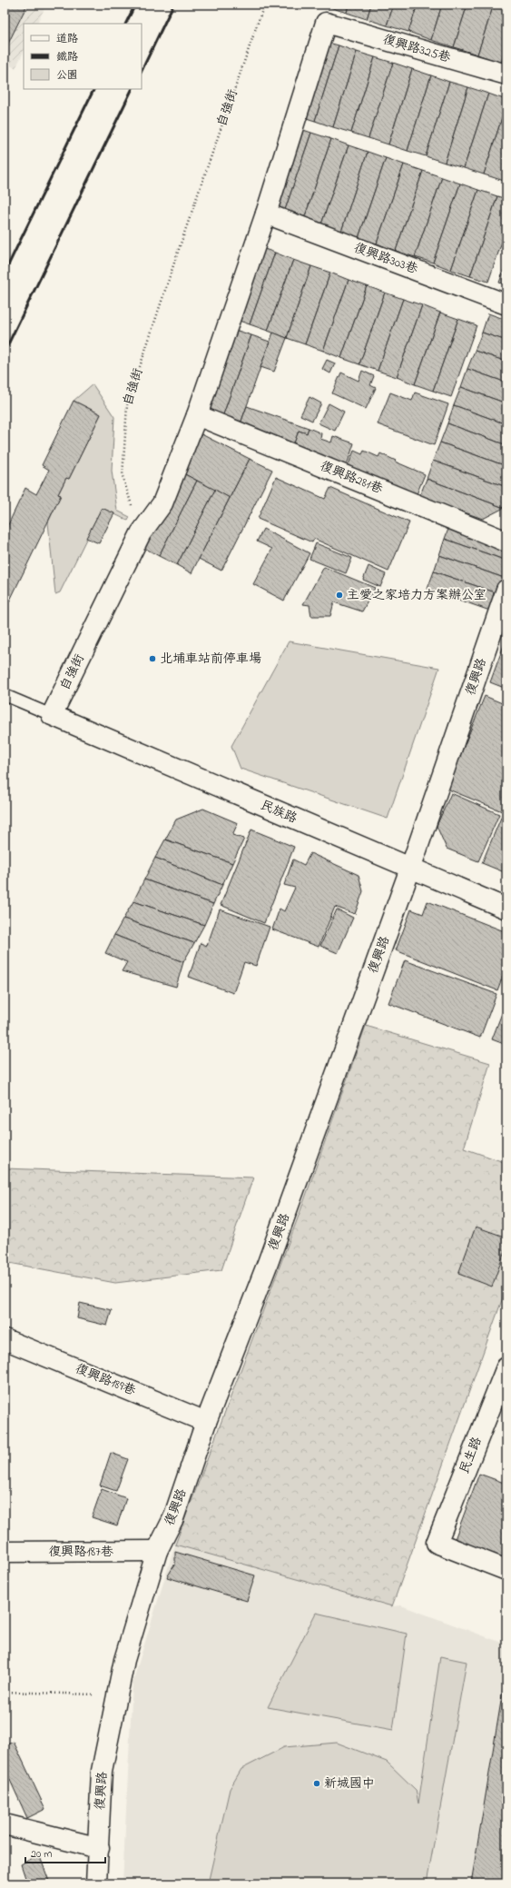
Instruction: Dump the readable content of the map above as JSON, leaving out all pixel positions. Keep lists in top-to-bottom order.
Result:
{
  "streets": {
    "street": [
      "復興路325巷",
      "自強街",
      "復興路303巷",
      "復興路281巷",
      "復興路",
      "民族路",
      "復興路189巷",
      "民生路",
      "復興路187巷"
    ]
  },
  "crossings": [
    ["復興路325巷", "復興路303巷"],
    ["自強街", "民族路"],
    ["復興路", "民族路"],
    ["復興路", "復興路189巷"],
    ["復興路", "復興路187巷"]
  ],
  "places": ["主愛之家培力方案辦公室", "北埔車站前停車場", "新城國中"],
  "legend": ["道路", "鐵路", "公園"],
  "scale_bar": "20 m"
}
